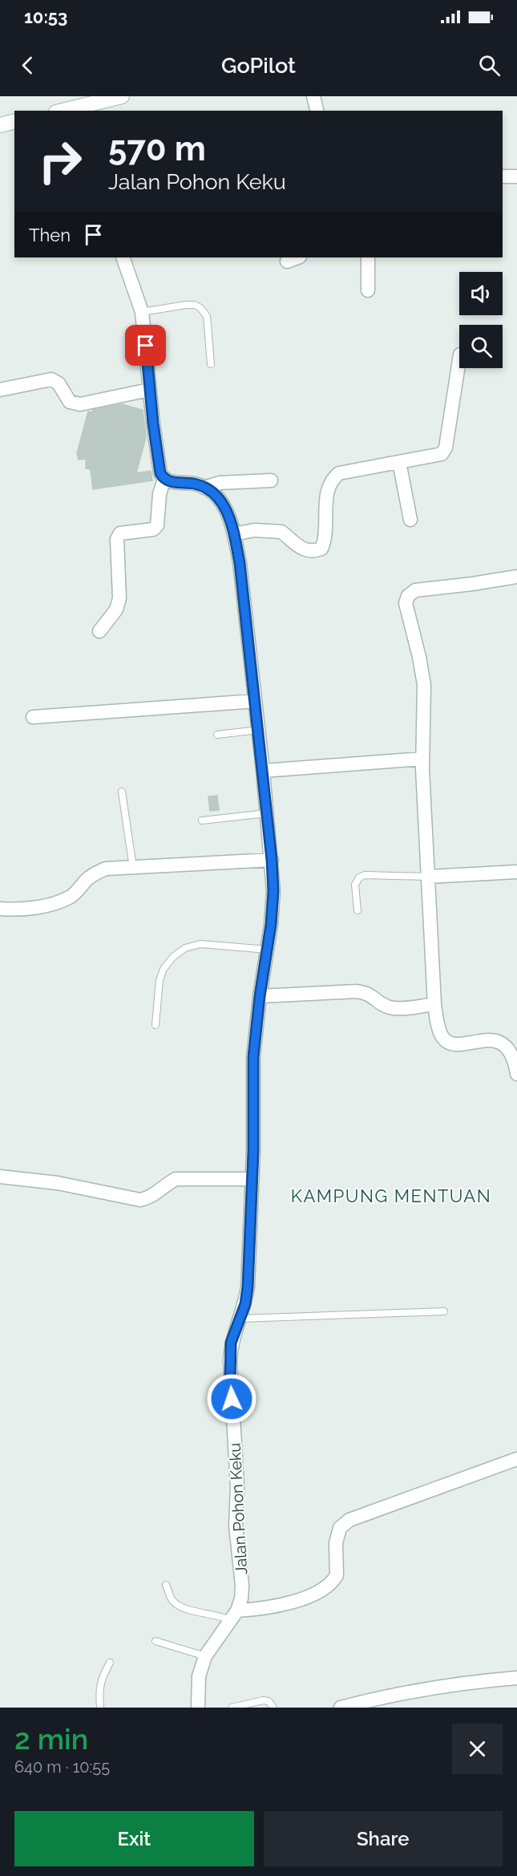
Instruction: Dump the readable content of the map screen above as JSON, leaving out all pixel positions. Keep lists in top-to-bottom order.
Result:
{
  "streets": {
    "street": ["Jalan Pohon Keku"]
  },
  "districts": ["KAMPUNG MENTUAN"],
  "page": {
    "status": "10:53",
    "header": "GoPilot",
    "turn": ["570 m", "Jalan Pohon Keku"],
    "then": "Then",
    "heading": ["2 min", "640 m · 10:55"],
    "buttons": ["Exit", "Share"]
  }
}
